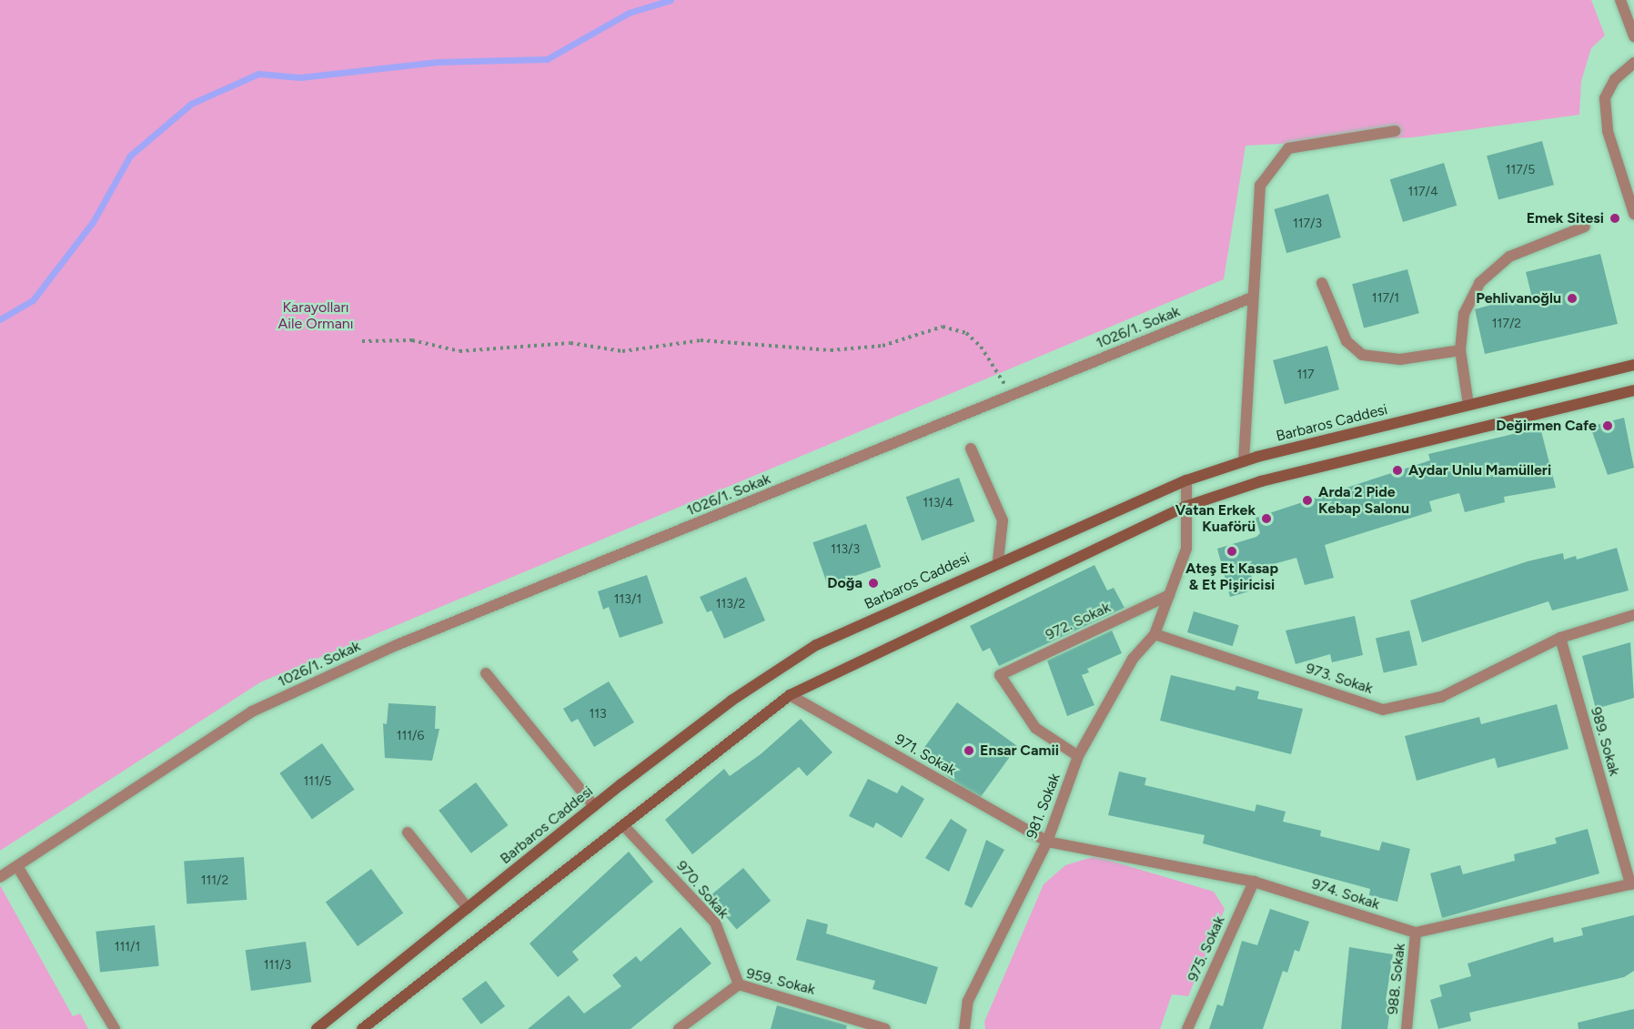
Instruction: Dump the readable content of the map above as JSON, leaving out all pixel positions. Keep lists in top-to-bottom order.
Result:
{
  "streets": {
    "main road": ["Barbaros Caddesi"],
    "street": [
      "1026/1. Sokak",
      "972. Sokak",
      "973. Sokak",
      "989. Sokak",
      "971. Sokak",
      "981. Sokak",
      "970. Sokak",
      "974. Sokak",
      "975. Sokak",
      "988. Sokak",
      "959. Sokak"
    ]
  },
  "crossings": [
    ["Barbaros Caddesi", "981. Sokak"],
    ["972. Sokak", "981. Sokak"],
    ["973. Sokak", "989. Sokak"],
    ["973. Sokak", "981. Sokak"],
    ["971. Sokak", "981. Sokak"],
    ["971. Sokak", "974. Sokak"],
    ["981. Sokak", "974. Sokak"],
    ["970. Sokak", "959. Sokak"],
    ["974. Sokak", "975. Sokak"],
    ["974. Sokak", "988. Sokak"]
  ],
  "parks": ["Karayolları Aile Ormanı"],
  "places": [
    "Emek Sitesi",
    "Pehlivanoğlu",
    "Değirmen Cafe",
    "Aydar Unlu Mamülleri",
    "Arda 2 Pide Kebap Salonu",
    "Vatan Erkek Kuaförü",
    "Ateş Et Kasap & Et Pişiricisi",
    "Doğa",
    "Ensar Camii"
  ],
  "house_numbers": [
    "117/5",
    "117/4",
    "117/3",
    "117/1",
    "117/2",
    "117",
    "113/4",
    "113/3",
    "113/1",
    "113/2",
    "113",
    "111/6",
    "111/5",
    "111/2",
    "111/1",
    "111/3"
  ]
}
